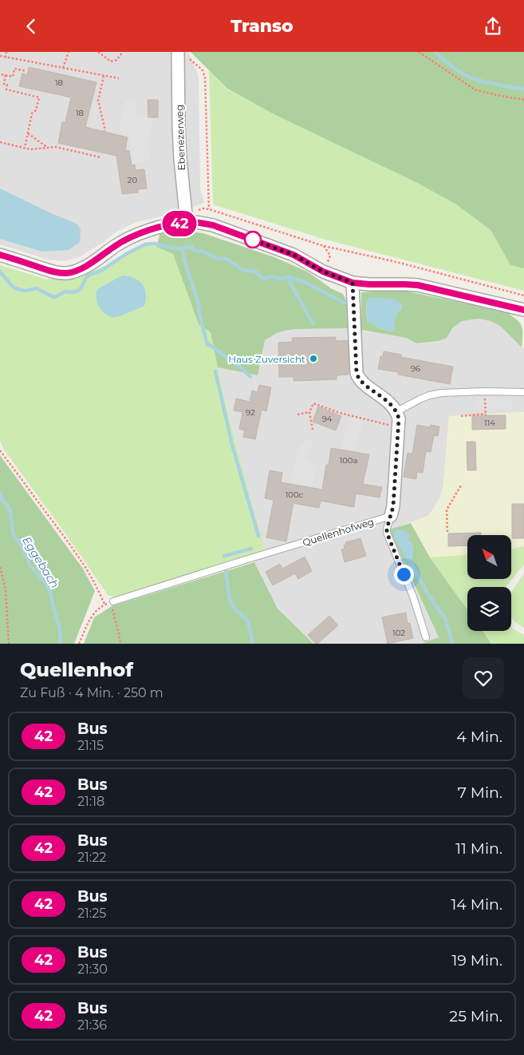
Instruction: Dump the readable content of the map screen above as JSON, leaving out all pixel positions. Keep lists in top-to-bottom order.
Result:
{
  "streets": {
    "street": ["Ebenezerweg"],
    "lane": ["Quellenhofweg"]
  },
  "water": ["Eggebach"],
  "places": ["Haus Zuversicht"],
  "lines": ["bus line 42"],
  "house_numbers": [
    "18",
    "18",
    "20",
    "96",
    "92",
    "94",
    "114",
    "100a",
    "100c",
    "102"
  ],
  "north": "top left",
  "page": {
    "header": "Transo",
    "on_map": "42",
    "heading": ["Quellenhof", "Zu Fuß · 4 Min. · 250 m"],
    "list": [
      {
        "mark": "42",
        "name": "Bus",
        "note": "21:15",
        "value": "4 Min."
      },
      {
        "mark": "42",
        "name": "Bus",
        "note": "21:18",
        "value": "7 Min."
      },
      {
        "mark": "42",
        "name": "Bus",
        "note": "21:22",
        "value": "11 Min."
      },
      {
        "mark": "42",
        "name": "Bus",
        "note": "21:25",
        "value": "14 Min."
      },
      {
        "mark": "42",
        "name": "Bus",
        "note": "21:30",
        "value": "19 Min."
      },
      {
        "mark": "42",
        "name": "Bus",
        "note": "21:36",
        "value": "25 Min."
      }
    ]
  }
}
